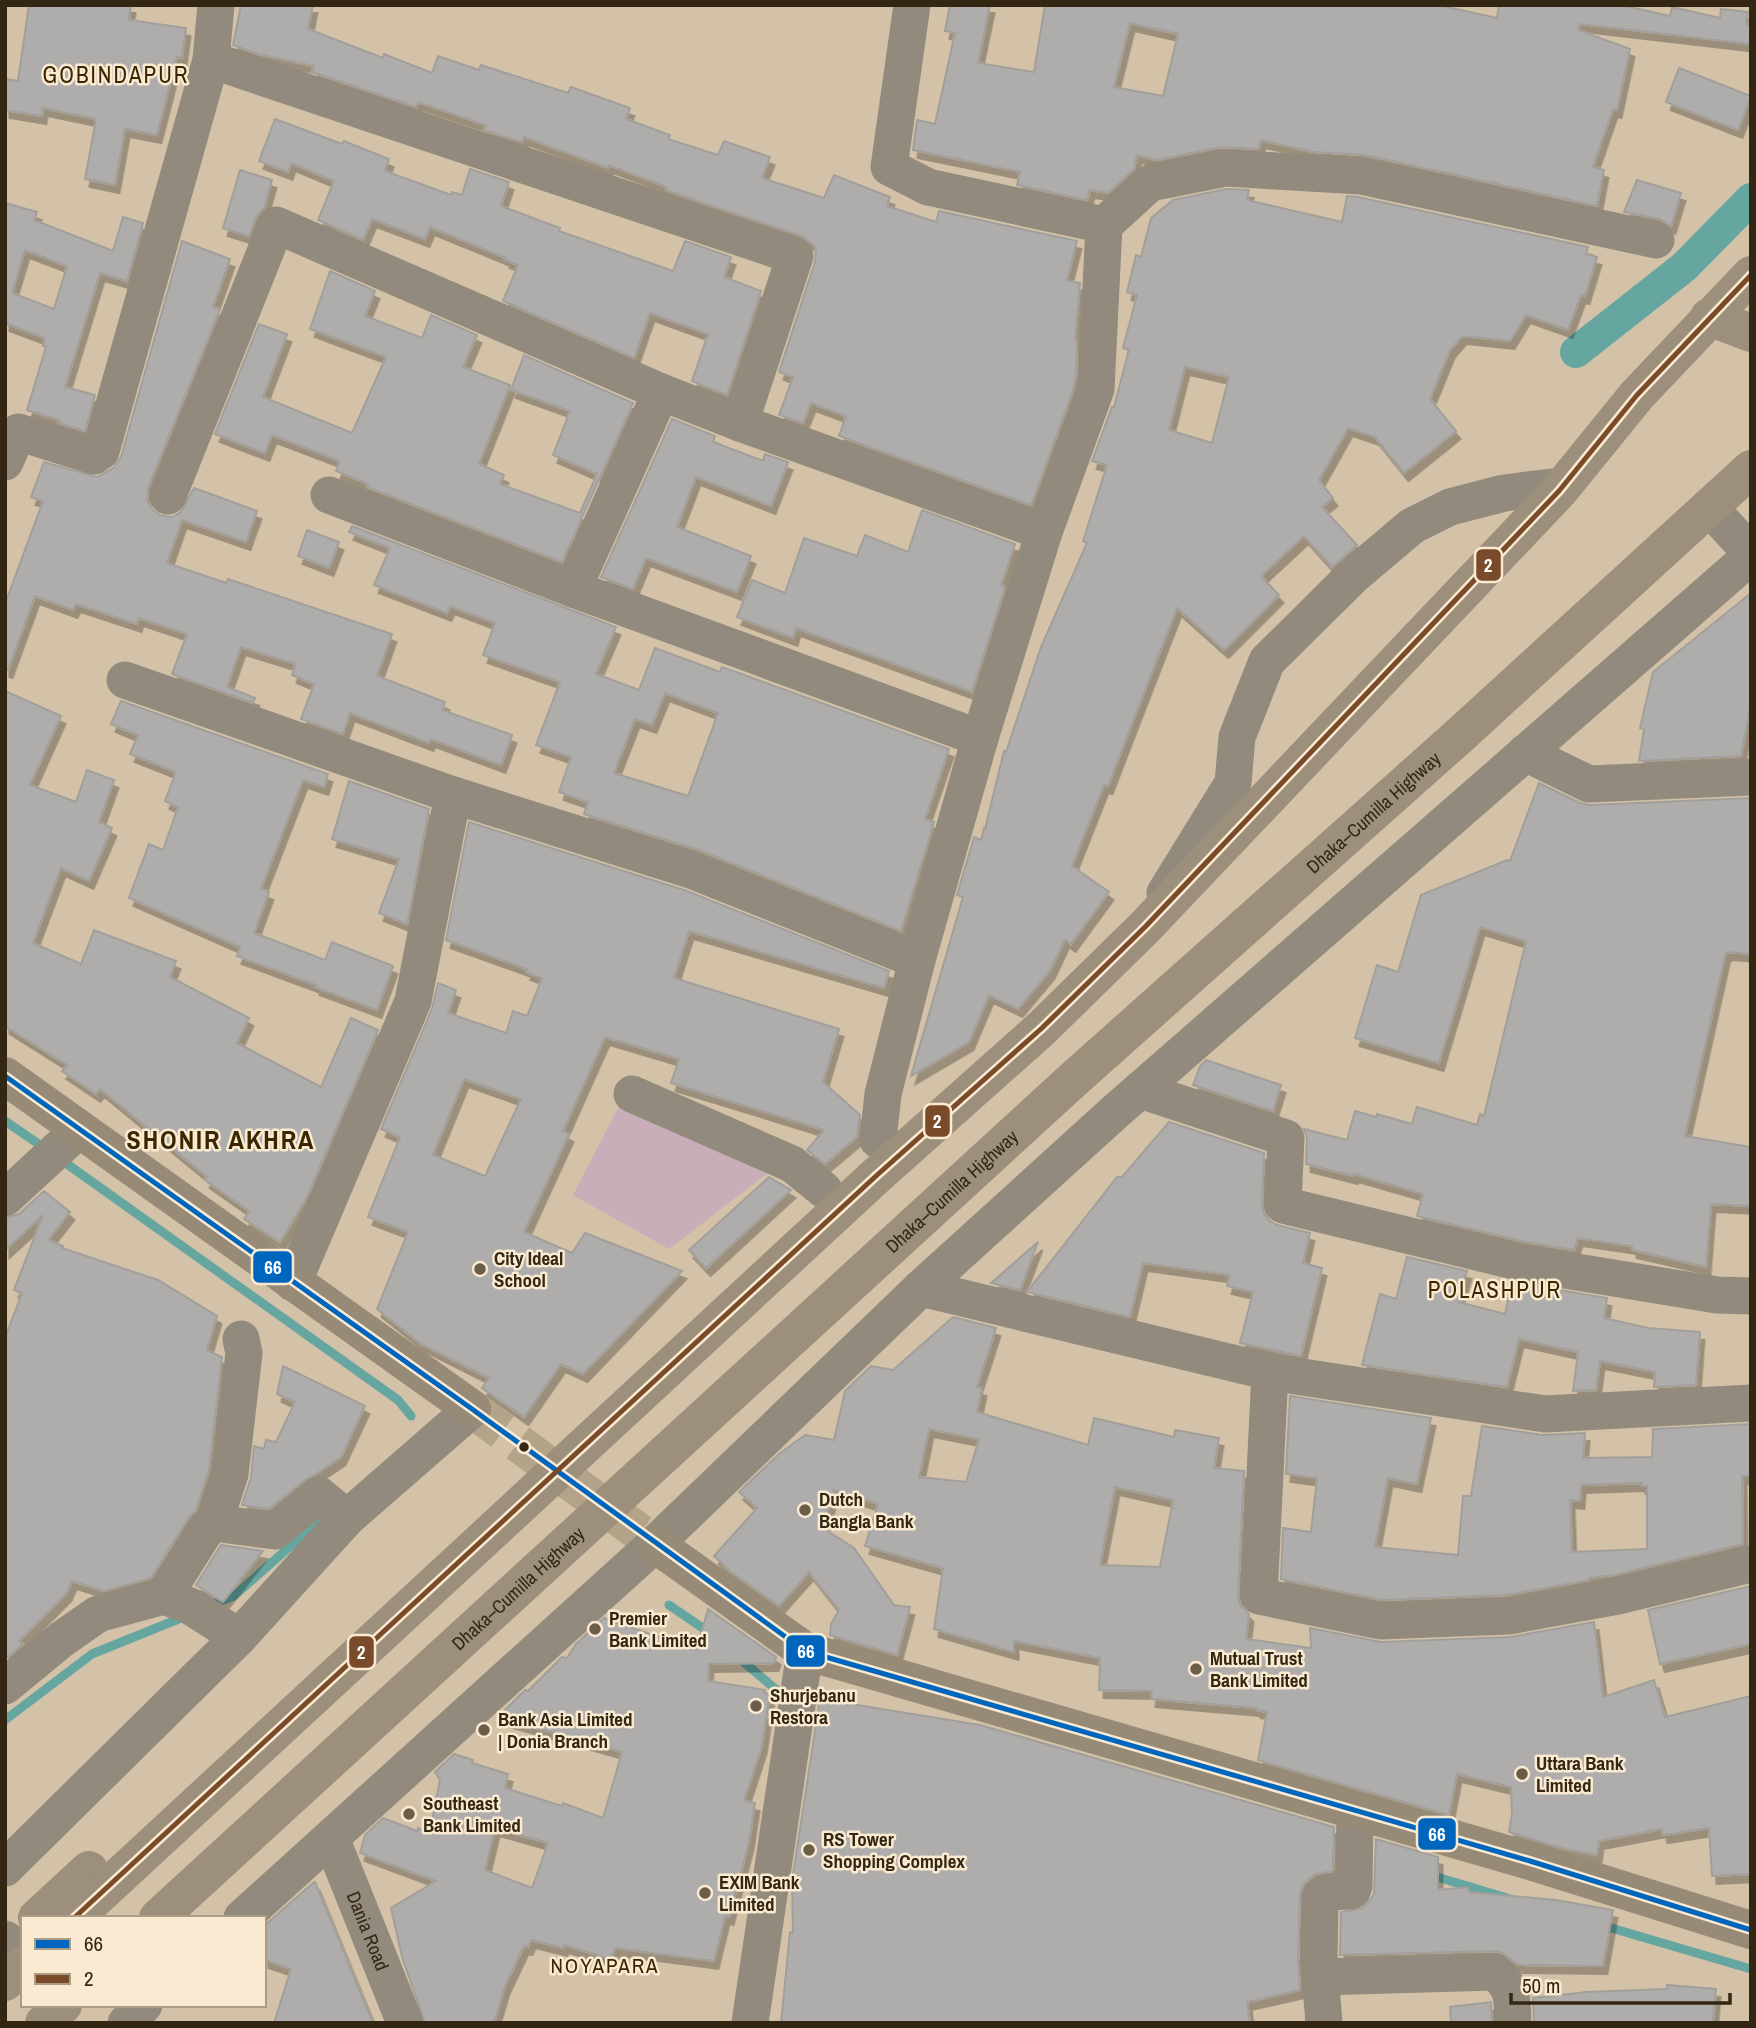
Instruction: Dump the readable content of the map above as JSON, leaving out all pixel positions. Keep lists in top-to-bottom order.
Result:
{
  "streets": {
    "highway": ["Dhaka–Cumilla Highway"],
    "street": ["Dania Road"]
  },
  "districts": [
    "GOBINDAPUR",
    "SHONIR AKHRA",
    "POLASHPUR",
    "NOYAPARA"
  ],
  "places": [
    "City Ideal School",
    "Dutch Bangla Bank",
    "Premier Bank Limited",
    "Mutual Trust Bank Limited",
    "Shurjebanu Restora",
    "Bank Asia Limited | Donia Branch",
    "Uttara Bank Limited",
    "Southeast Bank Limited",
    "RS Tower Shopping Complex",
    "EXIM Bank Limited"
  ],
  "lines": ["transit line 2", "transit line 66"],
  "legend": ["66", "2"],
  "scale_bar": "50 m"
}
